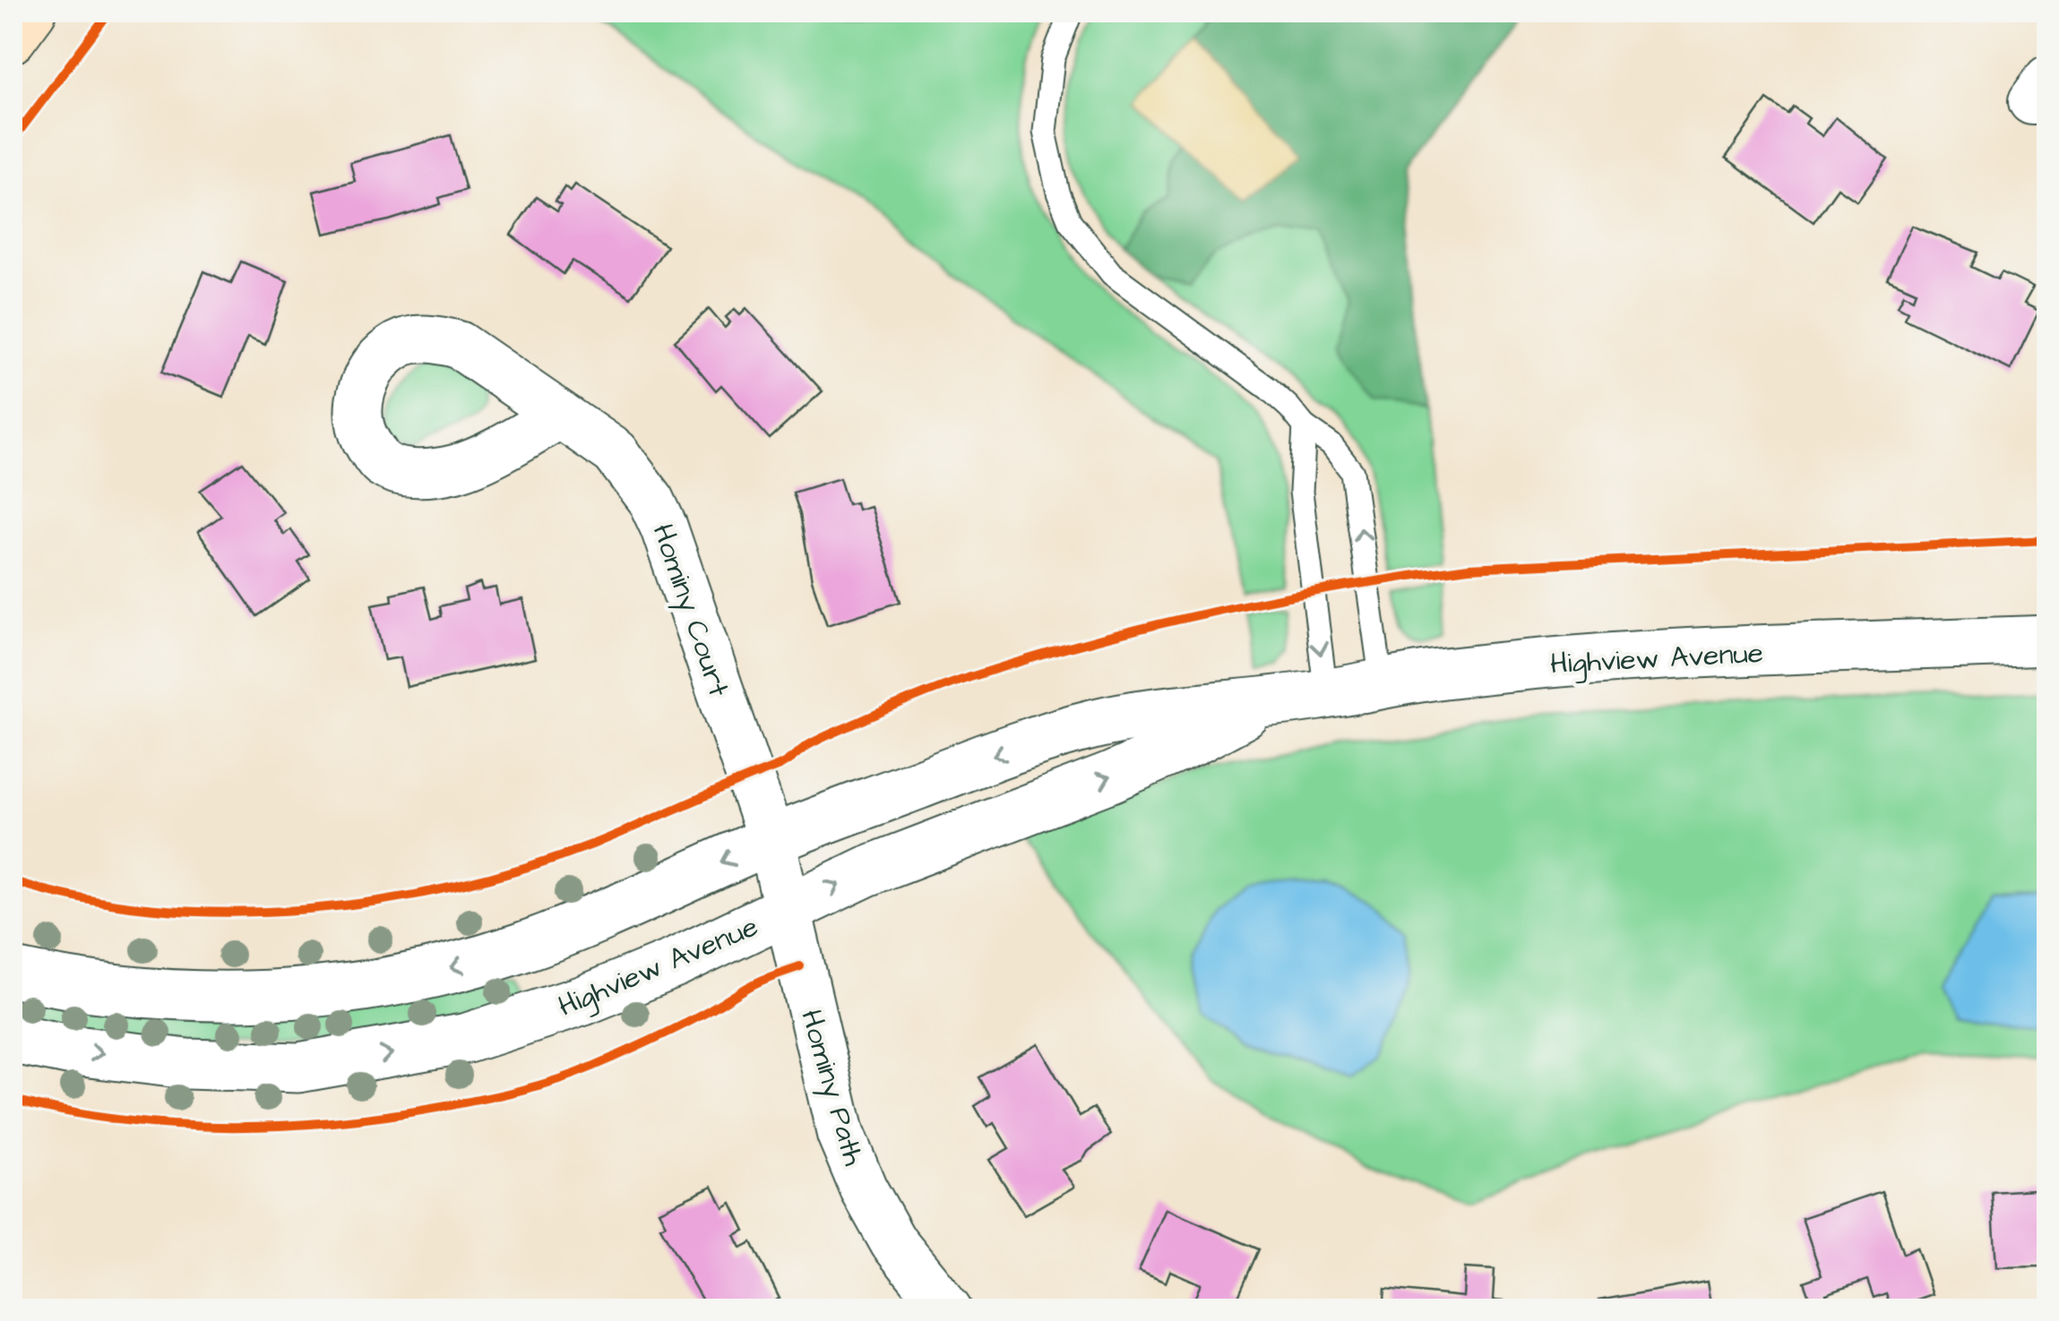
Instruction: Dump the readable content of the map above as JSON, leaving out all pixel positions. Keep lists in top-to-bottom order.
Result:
{
  "streets": {
    "street": ["Hominy Court", "Highview Avenue", "Hominy Path"]
  },
  "crossings": [
    ["Hominy Court", "Highview Avenue"],
    ["Hominy Court", "Hominy Path"],
    ["Highview Avenue", "Hominy Path"]
  ]
}
